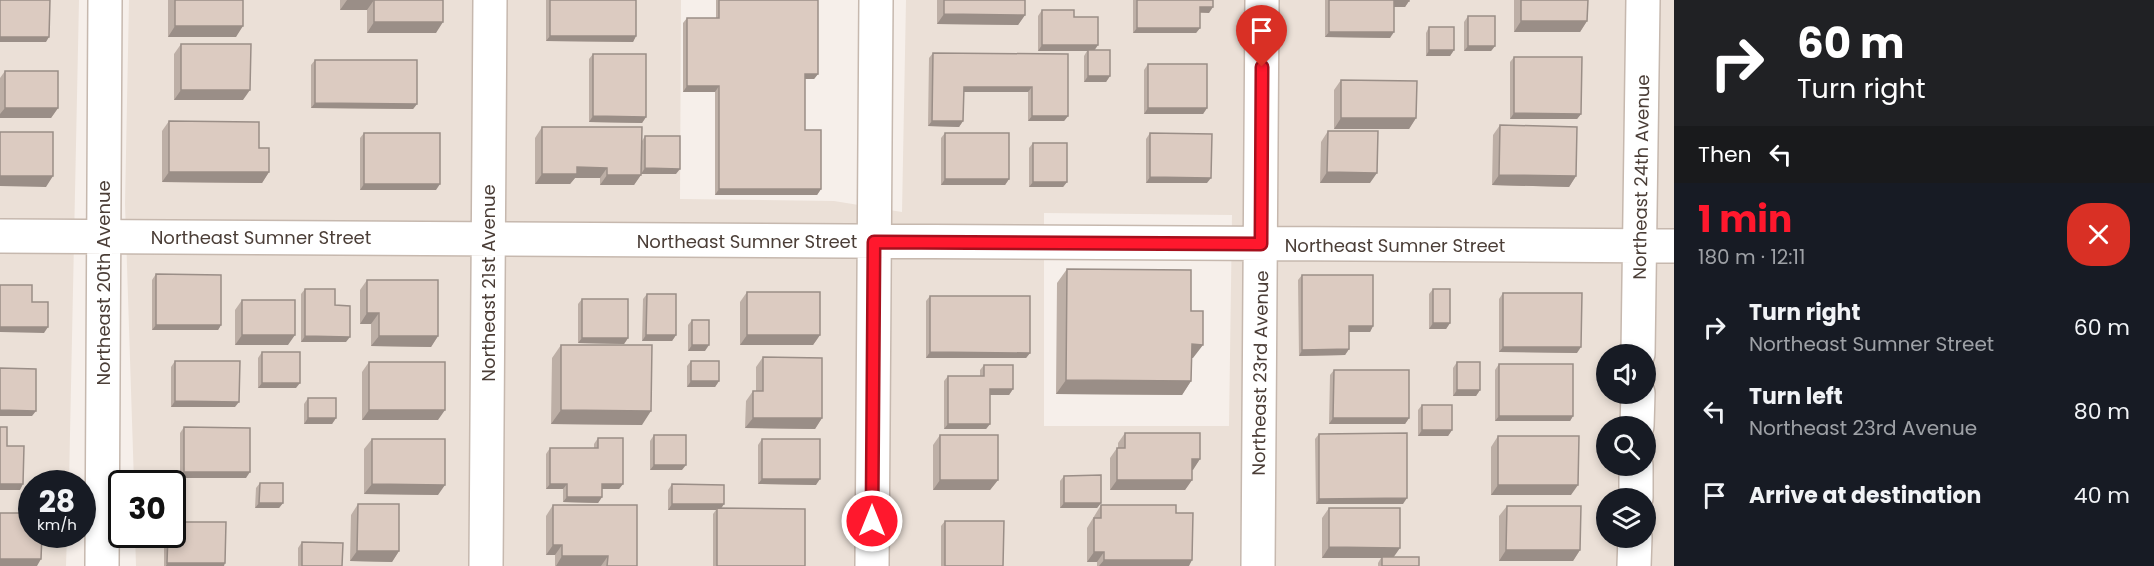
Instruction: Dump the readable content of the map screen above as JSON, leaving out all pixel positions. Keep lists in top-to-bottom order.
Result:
{
  "streets": {
    "street": [
      "Northeast 24th Avenue",
      "Northeast Sumner Street",
      "Northeast 20th Avenue",
      "Northeast 21st Avenue",
      "Northeast 23rd Avenue"
    ]
  },
  "crossings": [
    ["Northeast 24th Avenue", "Northeast Sumner Street"],
    ["Northeast Sumner Street", "Northeast 20th Avenue"],
    ["Northeast Sumner Street", "Northeast 21st Avenue"],
    ["Northeast Sumner Street", "Northeast 23rd Avenue"]
  ],
  "page": {
    "turn": ["60 m", "Turn right"],
    "then": "Then",
    "heading": ["1 min", "180 m · 12:11"],
    "list": [
      {
        "name": "Turn right",
        "note": "Northeast Sumner Street",
        "value": "60 m"
      },
      {
        "name": "Turn left",
        "note": "Northeast 23rd Avenue",
        "value": "80 m"
      },
      {
        "name": "Arrive at destination",
        "value": "40 m"
      }
    ],
    "speed": "28 km/h",
    "limit": "30"
  }
}
